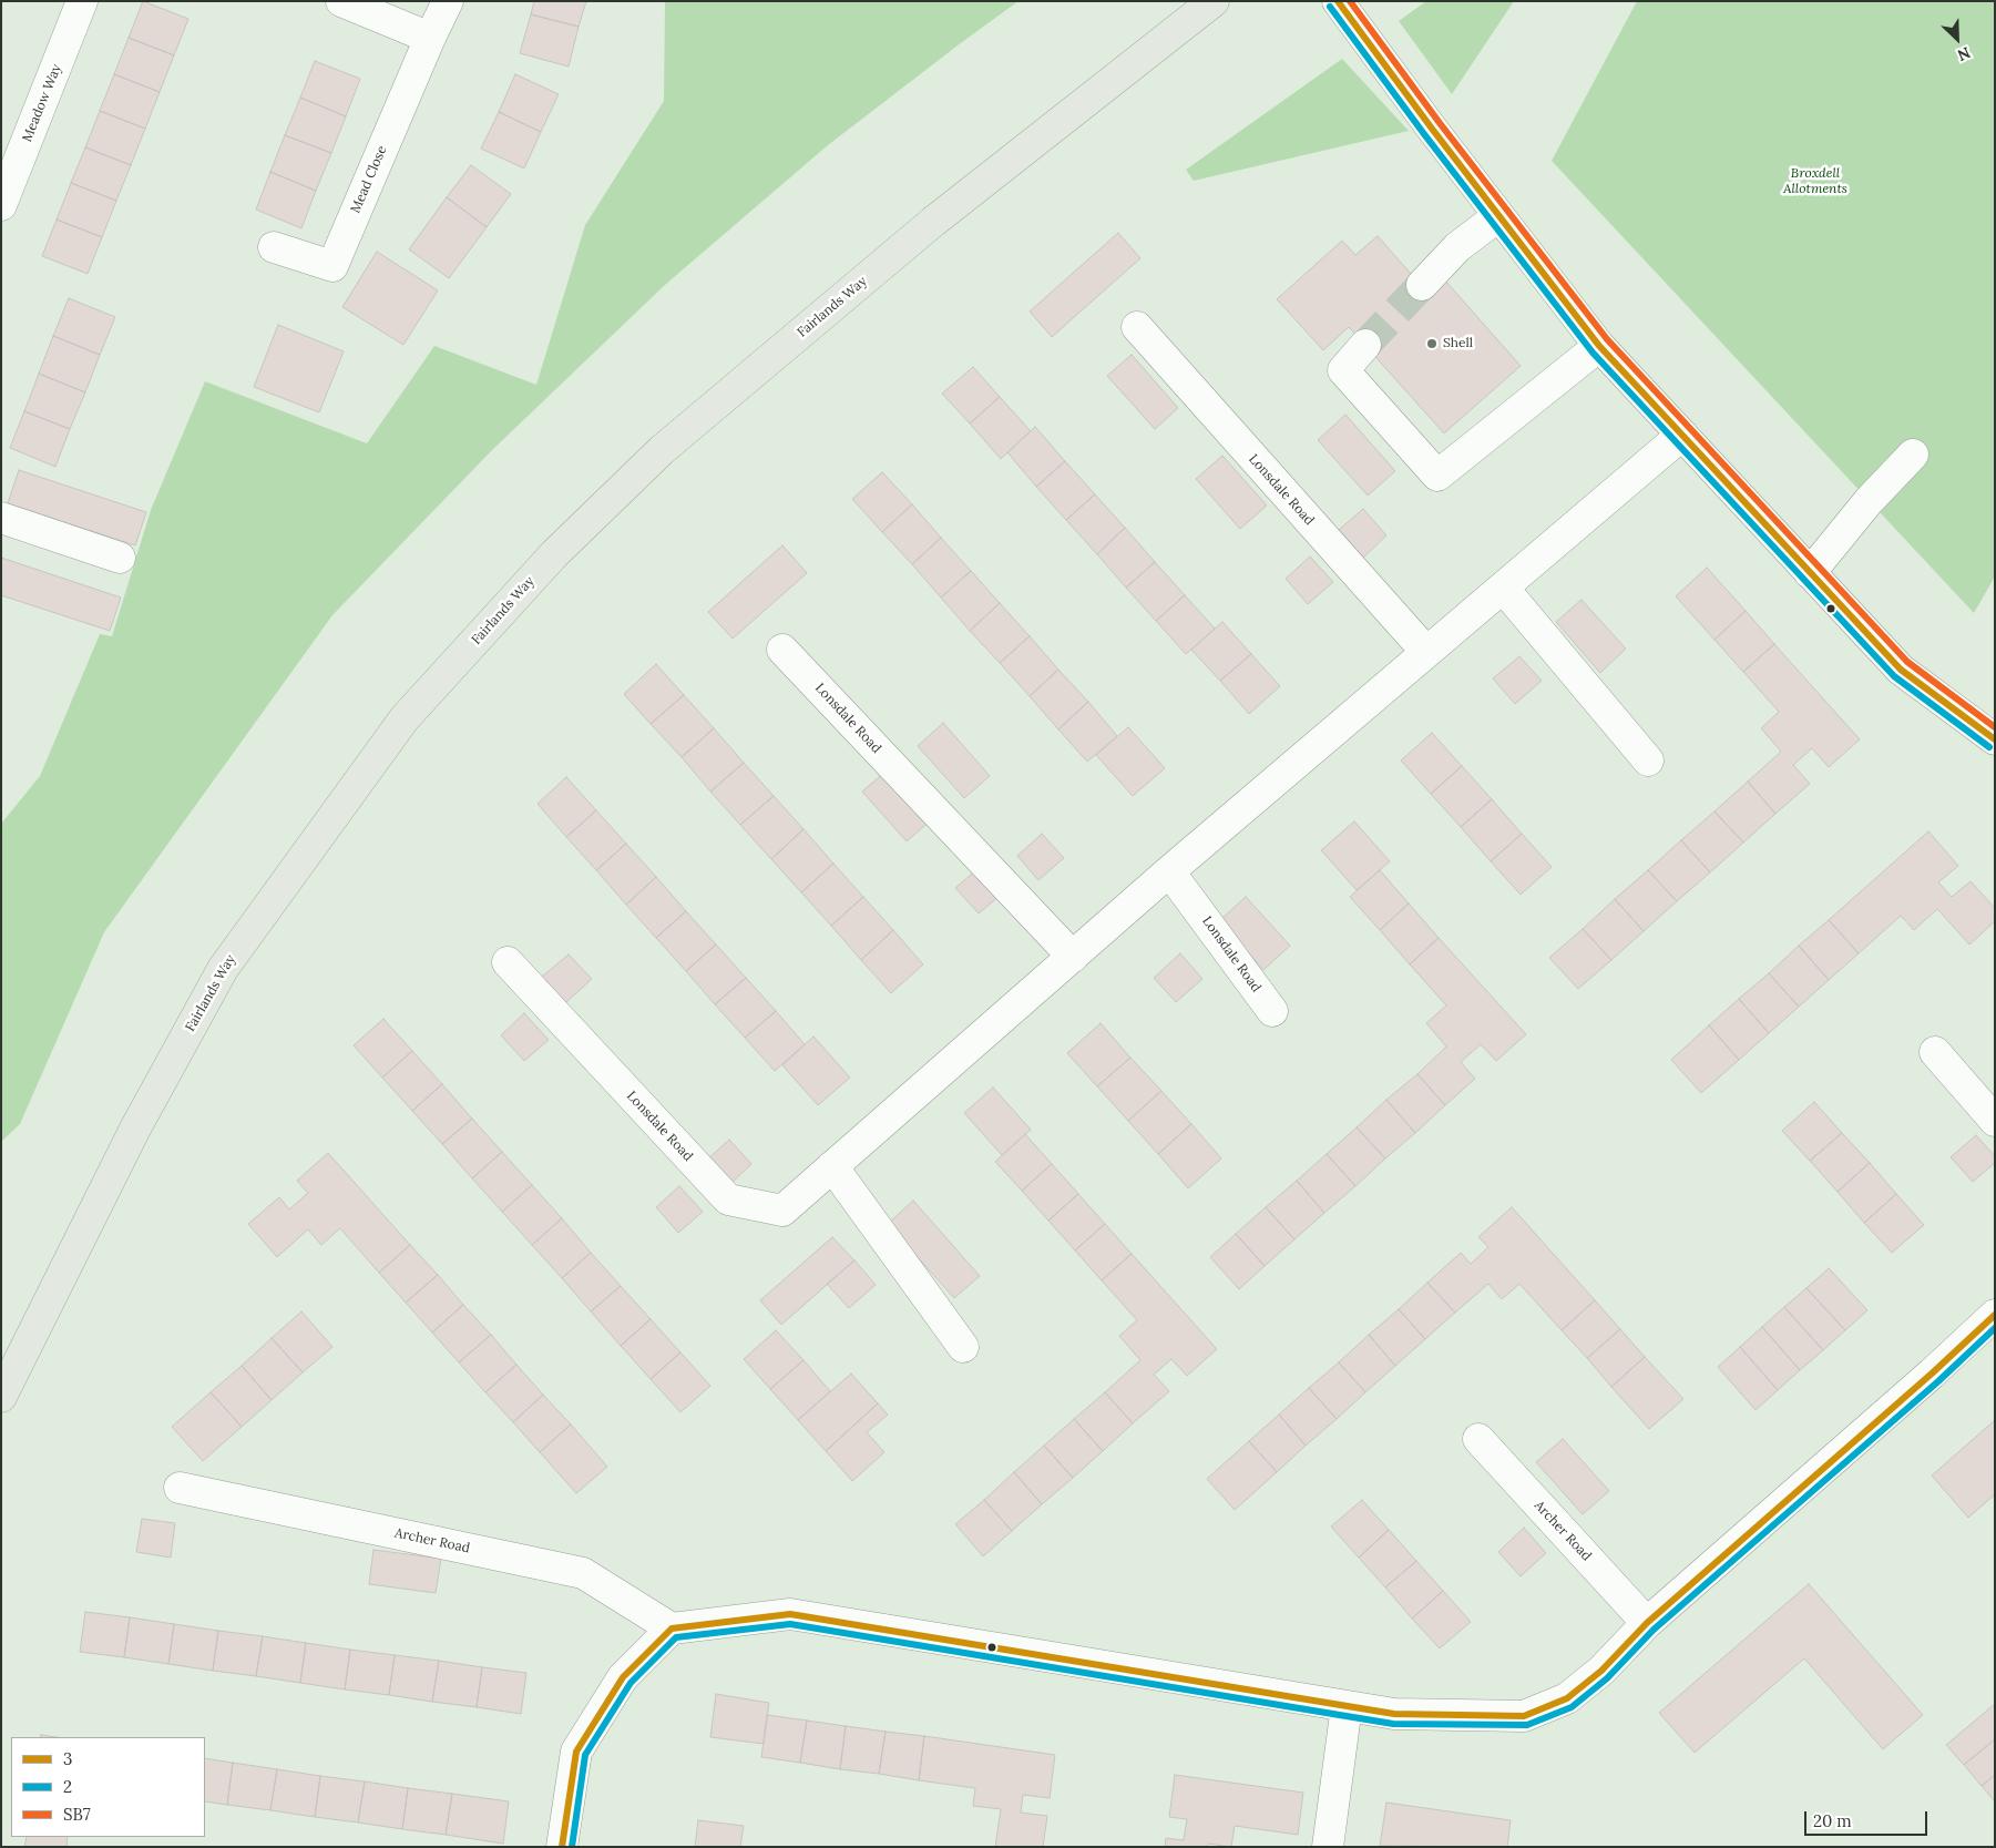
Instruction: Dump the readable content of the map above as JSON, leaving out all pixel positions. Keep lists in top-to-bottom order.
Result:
{
  "streets": {
    "main road": ["Fairlands Way"],
    "street": [
      "Meadow Way",
      "Mead Close",
      "Lonsdale Road",
      "Archer Road"
    ]
  },
  "parks": ["Broxdell Allotments"],
  "places": ["Shell"],
  "lines": ["transit line 3", "transit line SB7", "transit line 2"],
  "legend": ["3", "2", "SB7"],
  "scale_bar": "20 m",
  "north": "bottom right"
}
